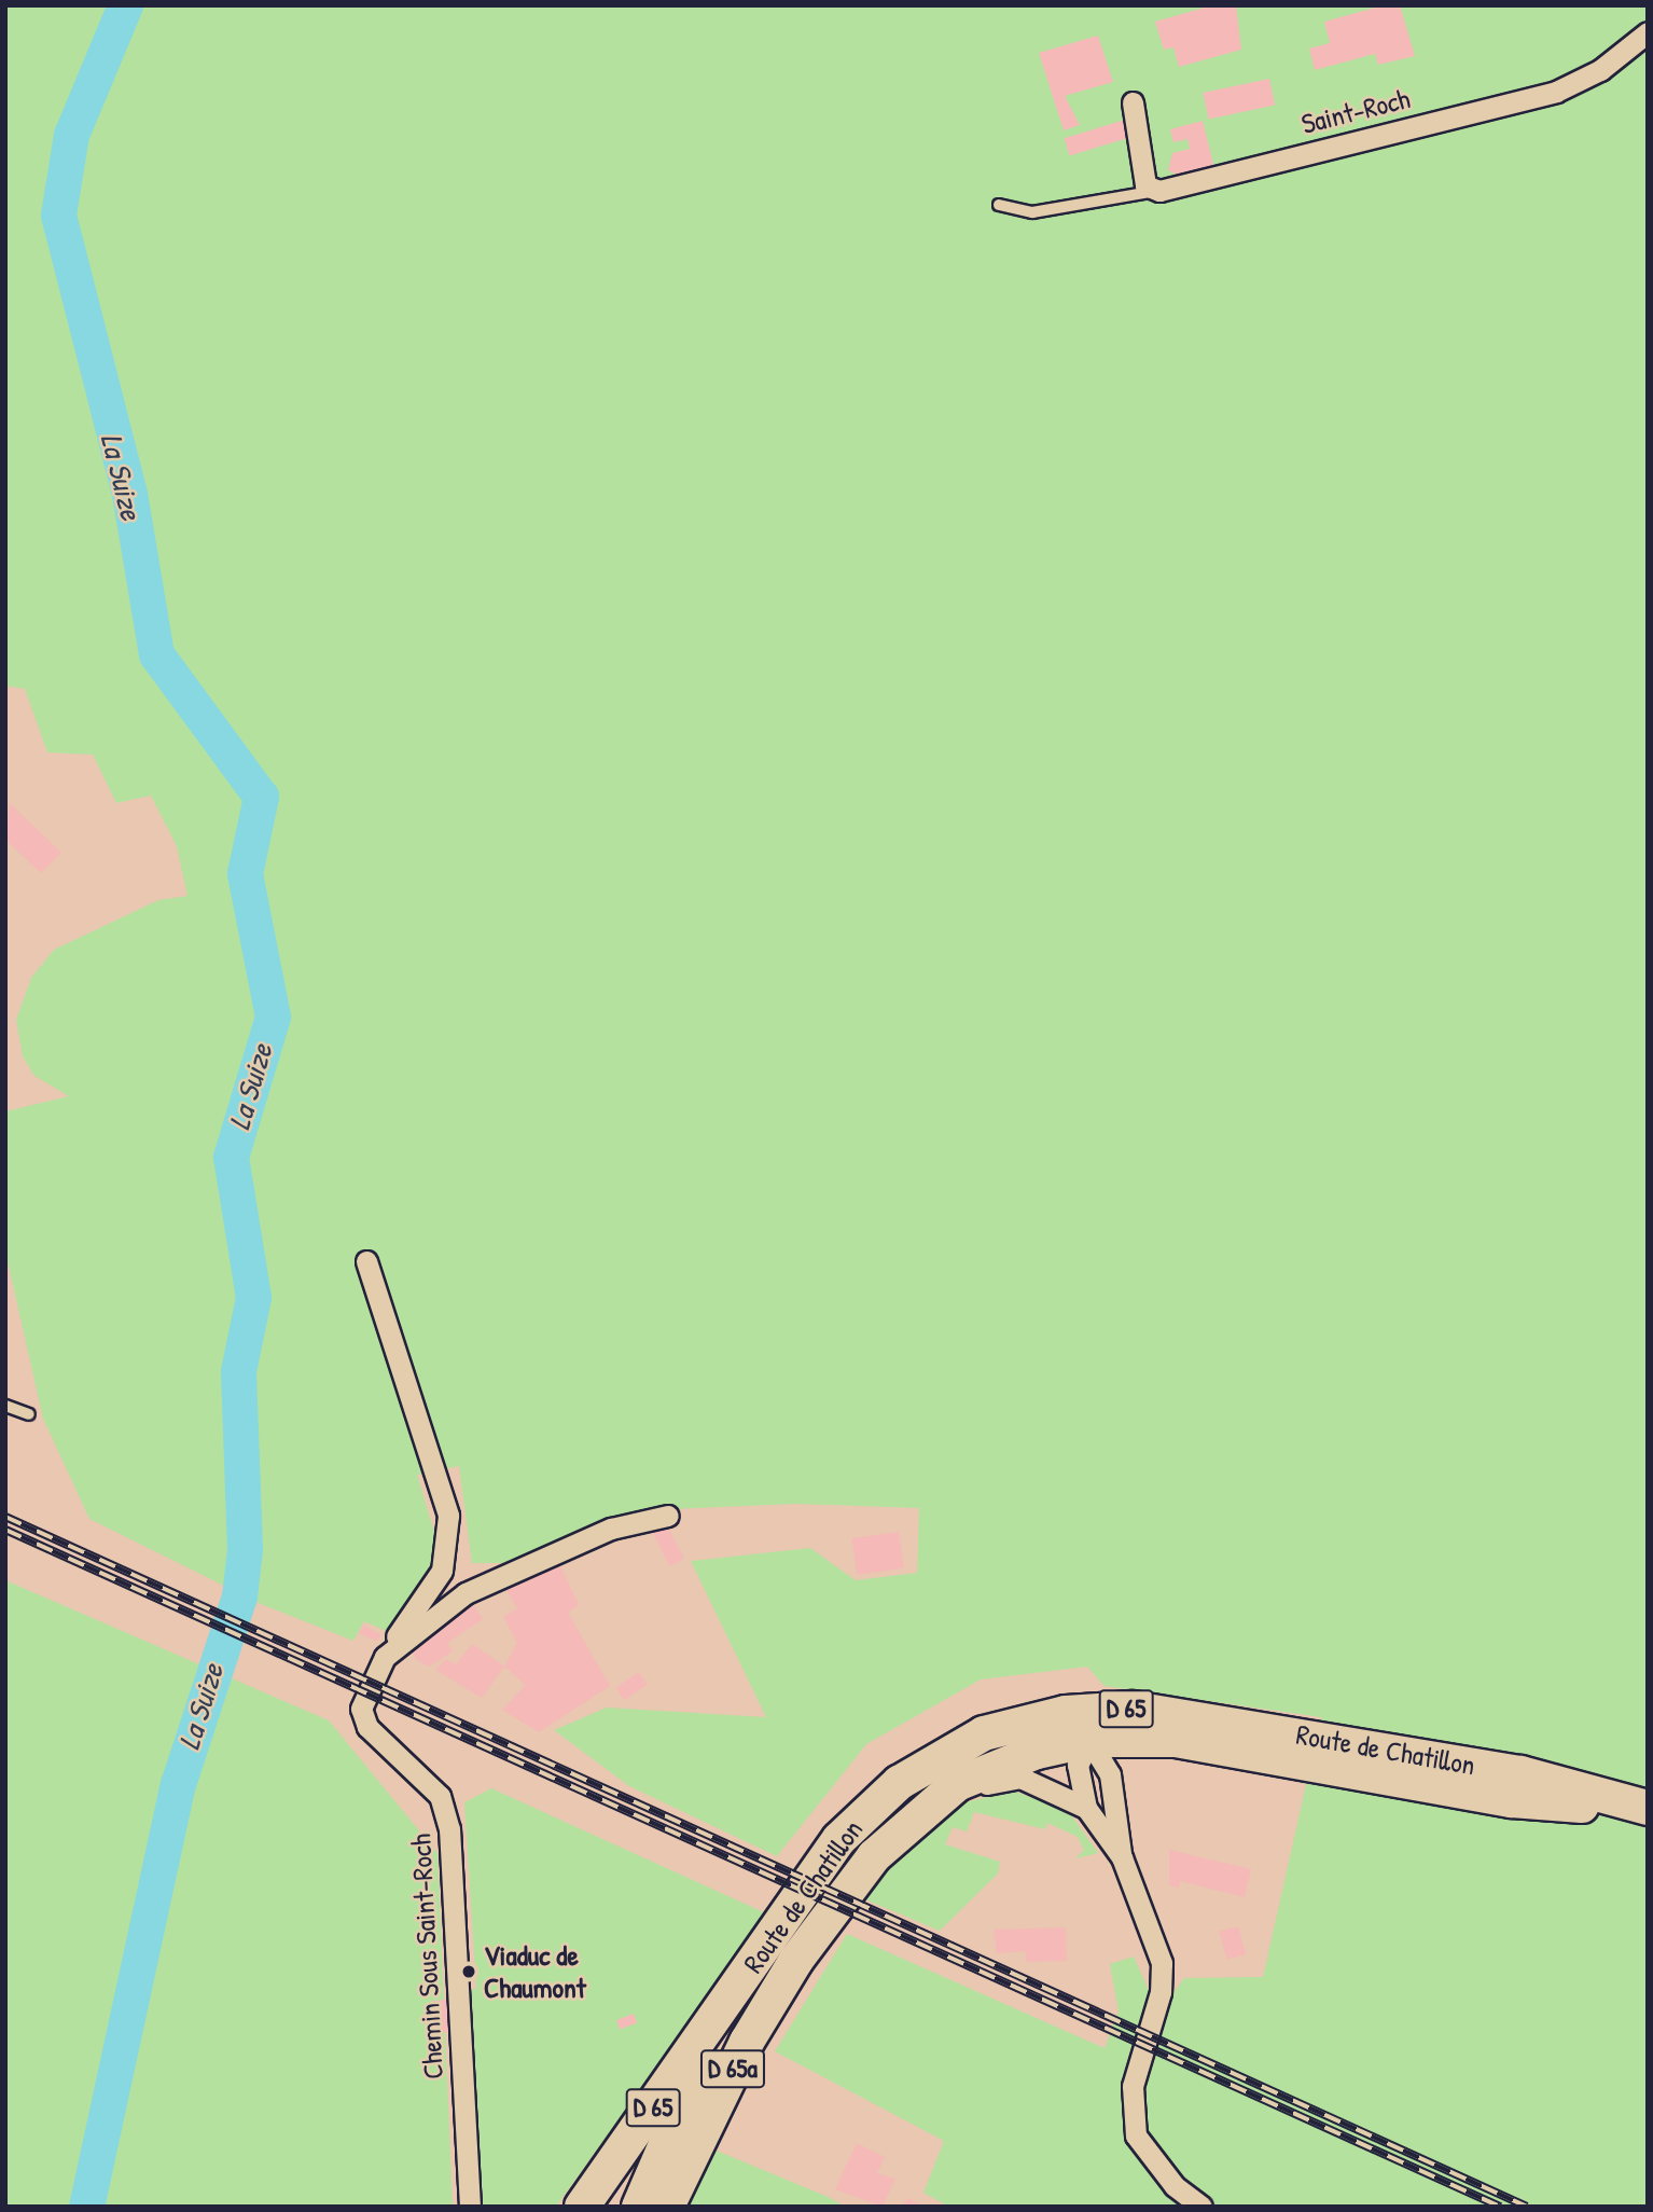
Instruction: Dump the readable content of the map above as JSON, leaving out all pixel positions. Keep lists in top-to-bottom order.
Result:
{
  "streets": {
    "main road": ["D 65", "Route de Chatillon", "D 65a"],
    "street": ["Saint-Roch", "Chemin Sous Saint-Roch"]
  },
  "crossings": [
    ["Route de Chatillon", "D 65a"]
  ],
  "water": ["La Suize"],
  "places": ["Viaduc de Chaumont"]
}
